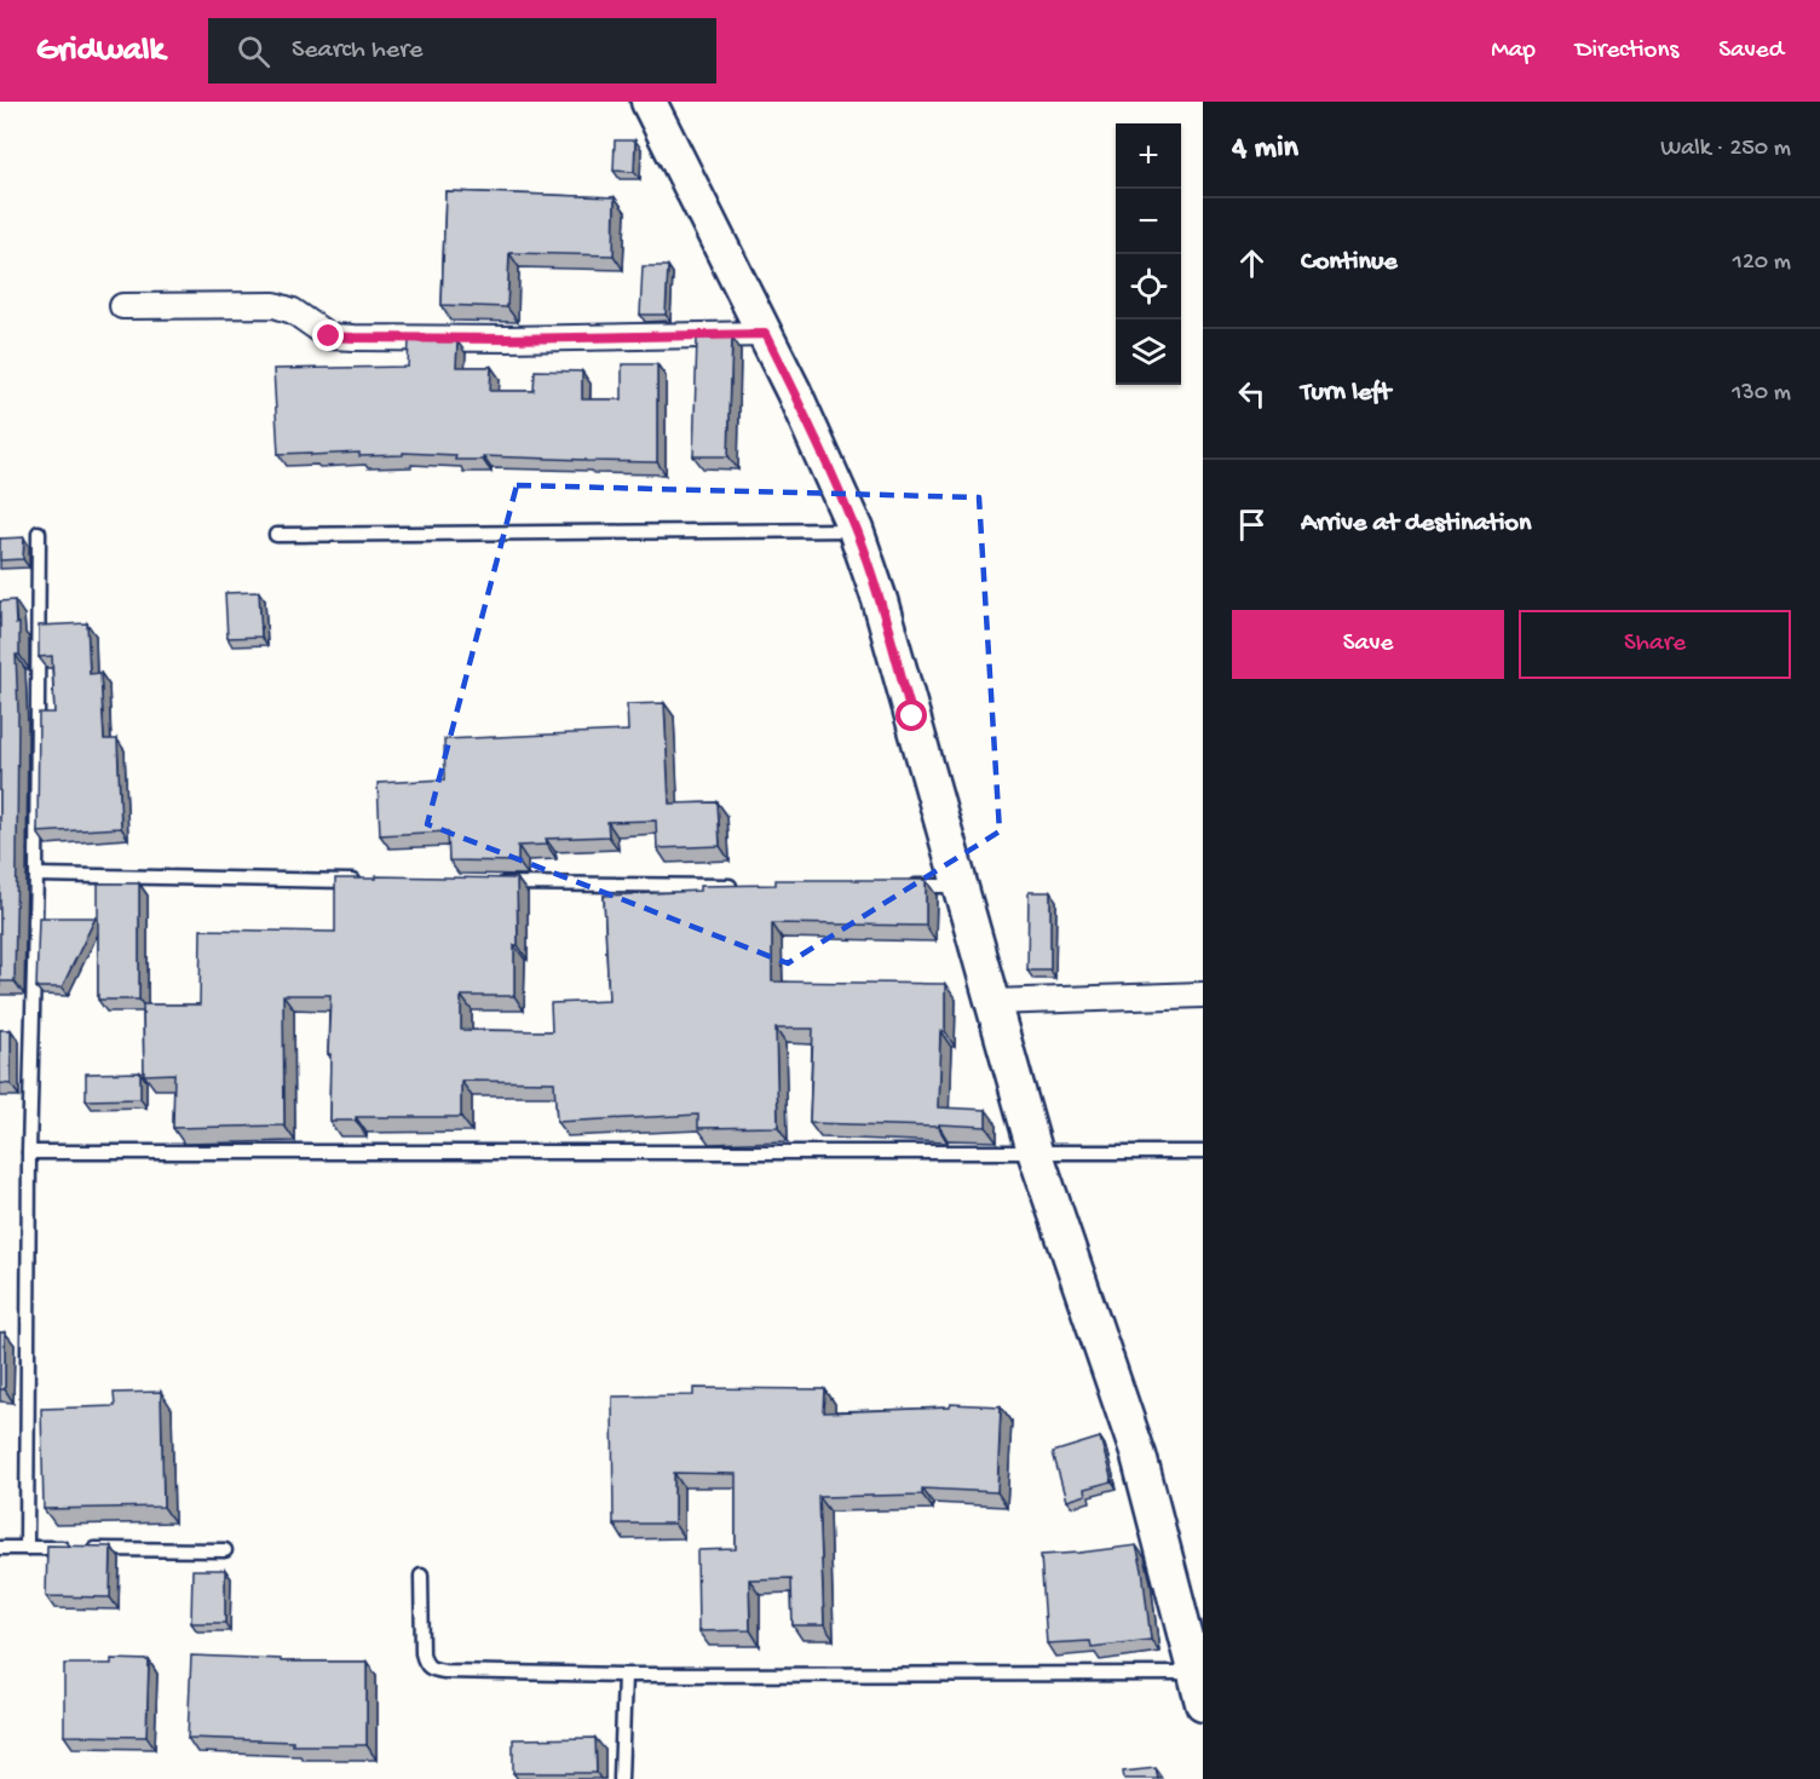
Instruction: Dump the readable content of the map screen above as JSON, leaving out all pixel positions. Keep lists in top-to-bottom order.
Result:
{
  "page": {
    "header": "Gridwalk",
    "search": "Search here",
    "nav": ["Map", "Directions", "Saved"],
    "heading": ["4 min", "Walk · 250 m"],
    "map_buttons": ["+", "−"],
    "list": [
      ["Continue", "120 m"],
      ["Turn left", "130 m"],
      "Arrive at destination"
    ],
    "buttons": ["Save", "Share"]
  }
}
